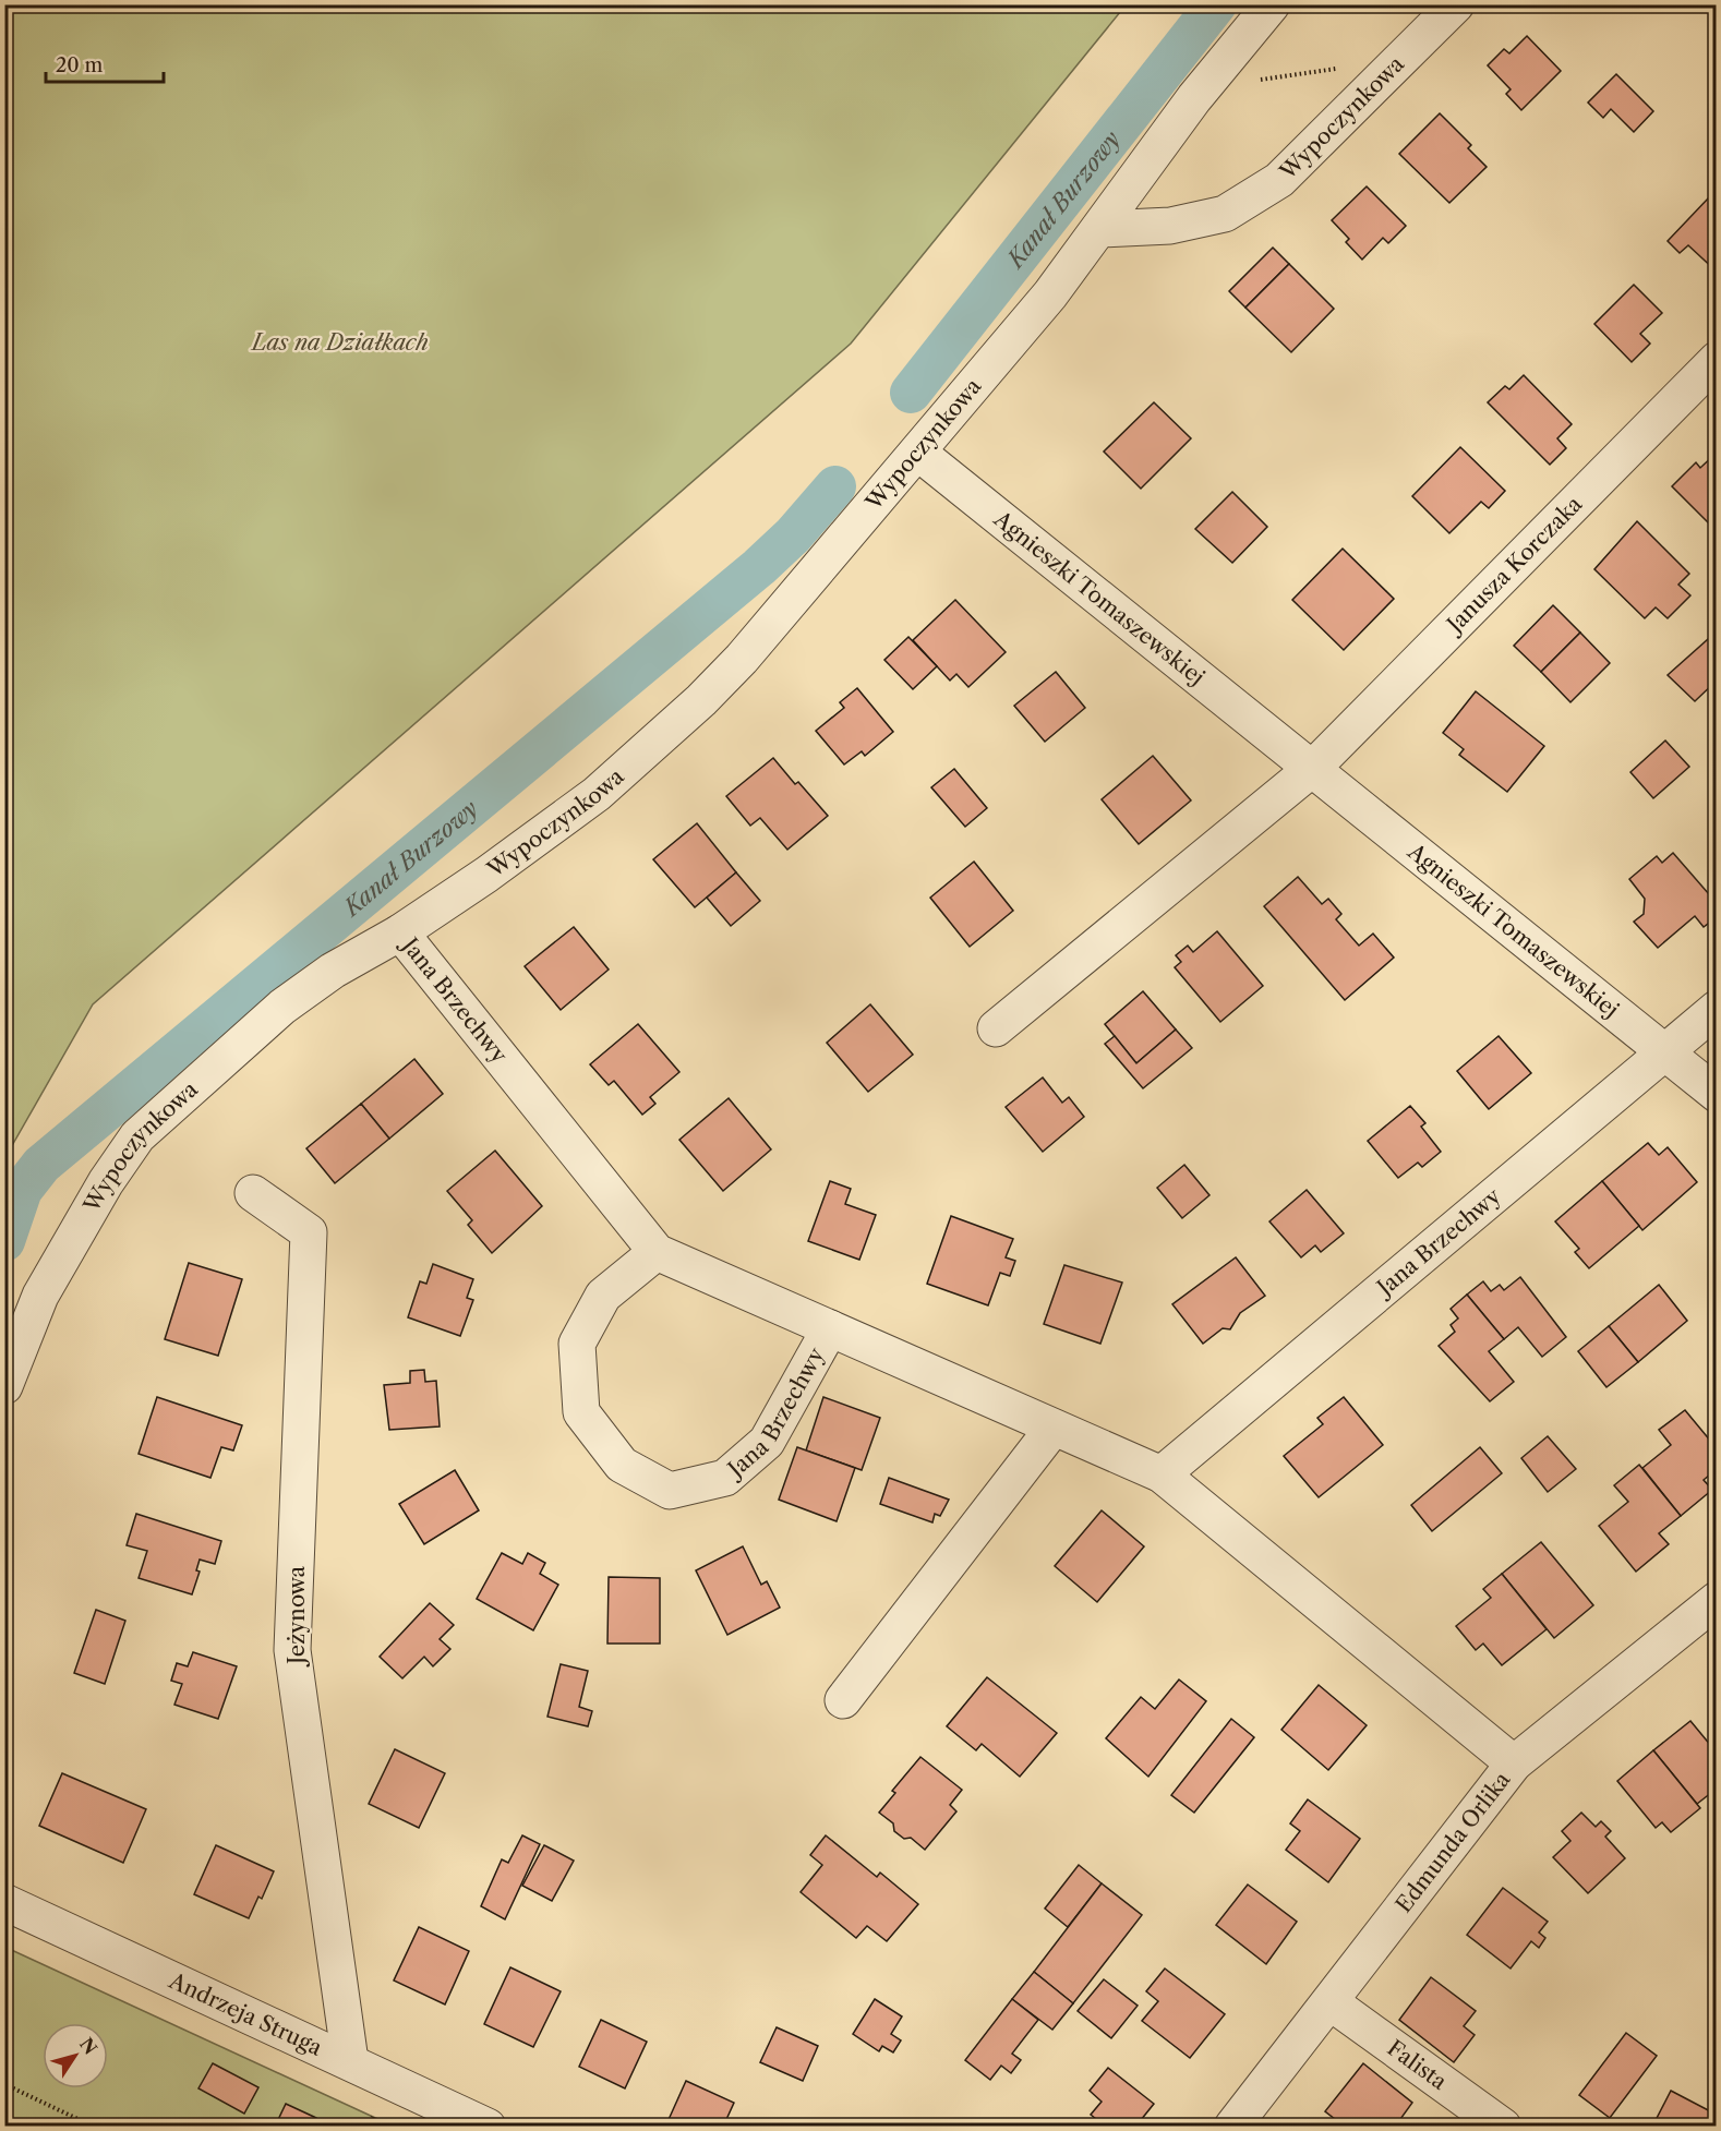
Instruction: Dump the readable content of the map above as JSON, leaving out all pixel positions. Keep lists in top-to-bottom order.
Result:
{
  "streets": {
    "street": [
      "Wypoczynkowa",
      "Janusza Korczaka",
      "Agnieszki Tomaszewskiej",
      "Jana Brzechwy",
      "Jeżynowa",
      "Edmunda Orlika",
      "Andrzeja Struga",
      "Falista"
    ]
  },
  "crossings": [
    ["Wypoczynkowa", "Agnieszki Tomaszewskiej"],
    ["Wypoczynkowa", "Jana Brzechwy"],
    ["Janusza Korczaka", "Agnieszki Tomaszewskiej"],
    ["Agnieszki Tomaszewskiej", "Jana Brzechwy"],
    ["Jana Brzechwy", "Edmunda Orlika"],
    ["Jeżynowa", "Andrzeja Struga"],
    ["Edmunda Orlika", "Falista"]
  ],
  "water": ["Kanał Burzowy"],
  "parks": ["Las na Działkach"],
  "scale_bar": "20 m",
  "north": "top right"
}
